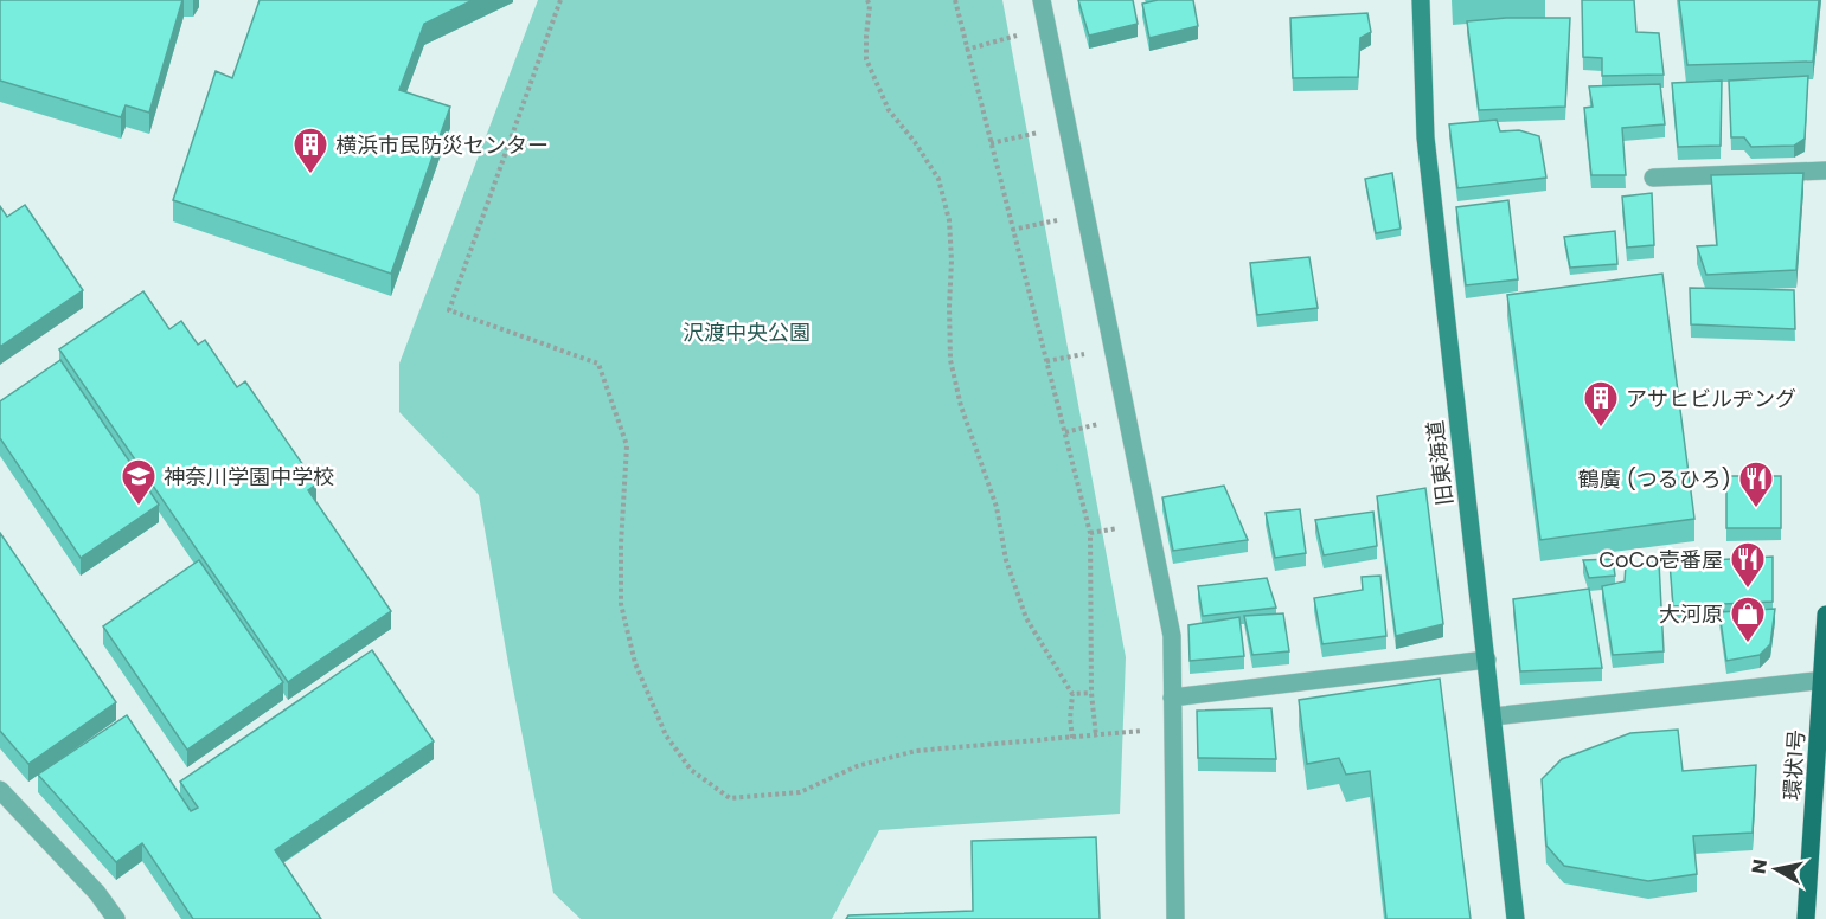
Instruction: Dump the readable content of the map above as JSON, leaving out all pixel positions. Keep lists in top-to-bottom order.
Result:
{
  "streets": {
    "main road": ["環状1号"],
    "street": ["旧東海道"]
  },
  "parks": ["沢渡中央公園"],
  "places": {
    "building": ["横浜市民防災センター", "アサヒビルヂング"],
    "school or university": ["神奈川学園中学校"],
    "restaurant": ["鶴廣 (つるひろ)", "CoCo壱番屋"],
    "shop": ["大河原"]
  },
  "north": "left"
}
